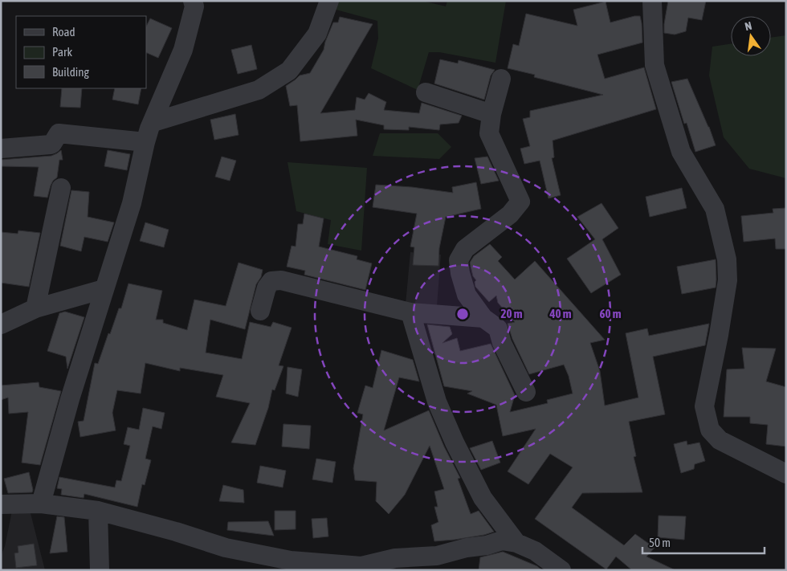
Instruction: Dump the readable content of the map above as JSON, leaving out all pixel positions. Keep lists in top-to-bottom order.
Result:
{
  "legend": ["Road", "Park", "Building"],
  "scale_bar": "50 m",
  "north": "top",
  "rings": ["20 m", "40 m", "60 m"]
}
